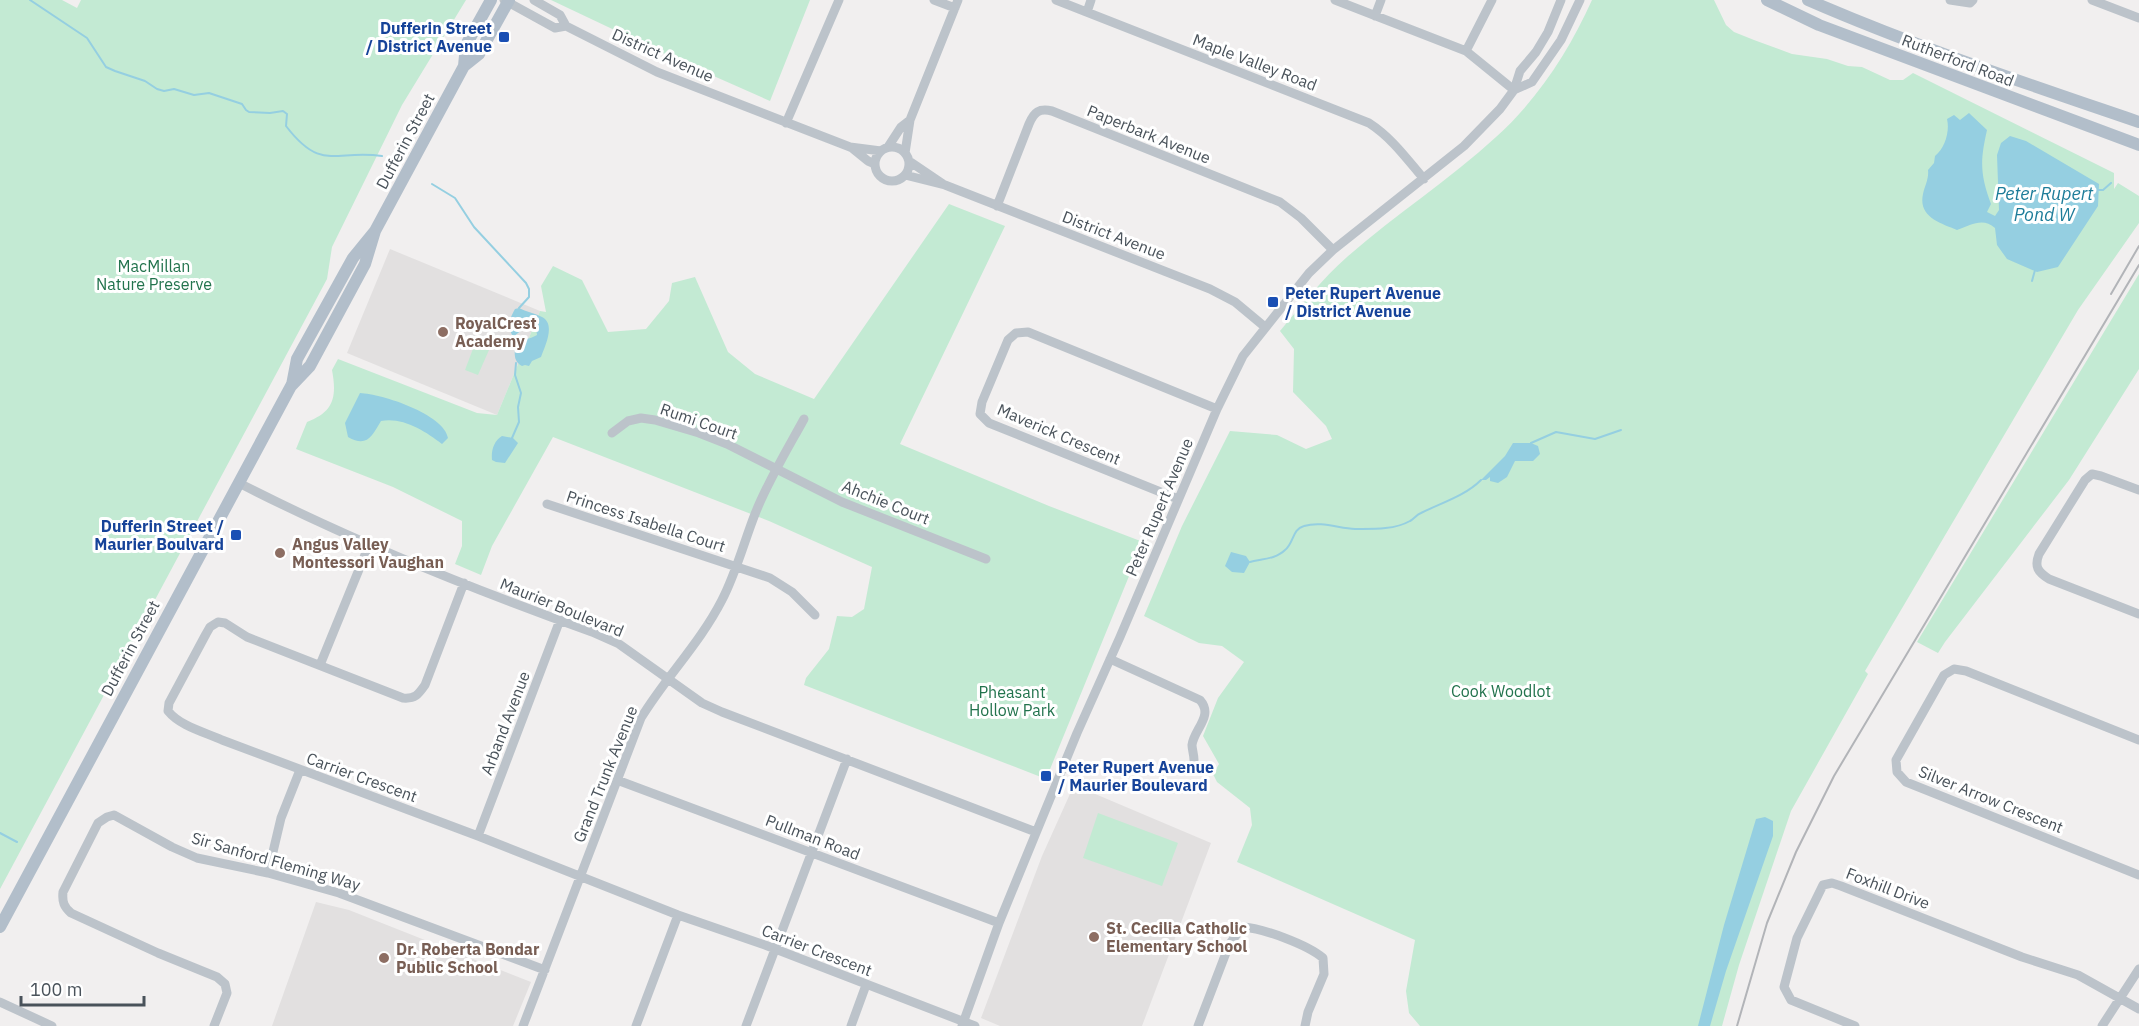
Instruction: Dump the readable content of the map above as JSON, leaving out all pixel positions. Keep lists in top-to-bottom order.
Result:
{
  "streets": {
    "main road": ["Rutherford Road", "Dufferin Street"],
    "street": [
      "District Avenue",
      "Maple Valley Road",
      "Paperbark Avenue",
      "Rumi Court",
      "Maverick Crescent",
      "Ahchie Court",
      "Peter Rupert Avenue",
      "Princess Isabella Court",
      "Maurier Boulevard",
      "Arband Avenue",
      "Grand Trunk Avenue",
      "Carrier Crescent",
      "Silver Arrow Crescent",
      "Pullman Road",
      "Sir Sanford Fleming Way",
      "Foxhill Drive"
    ]
  },
  "crossings": [
    ["District Avenue", "Paperbark Avenue"],
    ["District Avenue", "Dufferin Street"],
    ["District Avenue", "Peter Rupert Avenue"],
    ["Maple Valley Road", "Peter Rupert Avenue"],
    ["Paperbark Avenue", "Peter Rupert Avenue"],
    ["Dufferin Street", "Maurier Boulevard"],
    ["Rumi Court", "Ahchie Court"],
    ["Rumi Court", "Grand Trunk Avenue"],
    ["Maverick Crescent", "Peter Rupert Avenue"],
    ["Ahchie Court", "Grand Trunk Avenue"],
    ["Peter Rupert Avenue", "Maurier Boulevard"],
    ["Peter Rupert Avenue", "Carrier Crescent"],
    ["Peter Rupert Avenue", "Pullman Road"],
    ["Princess Isabella Court", "Grand Trunk Avenue"],
    ["Maurier Boulevard", "Arband Avenue"],
    ["Maurier Boulevard", "Grand Trunk Avenue"],
    ["Maurier Boulevard", "Carrier Crescent"],
    ["Arband Avenue", "Carrier Crescent"],
    ["Grand Trunk Avenue", "Carrier Crescent"],
    ["Grand Trunk Avenue", "Pullman Road"],
    ["Grand Trunk Avenue", "Sir Sanford Fleming Way"]
  ],
  "water": ["Peter Rupert Pond W"],
  "parks": ["MacMillan Nature Preserve", "Cook Woodlot", "Pheasant Hollow Park"],
  "places": {
    "transit": [
      "Dufferin Street / District Avenue",
      "Peter Rupert Avenue / District Avenue",
      "Dufferin Street / Maurier Boulvard",
      "Peter Rupert Avenue / Maurier Boulevard"
    ],
    "other": [
      "RoyalCrest Academy",
      "Angus Valley Montessori Vaughan",
      "St. Cecilia Catholic Elementary School",
      "Dr. Roberta Bondar Public School"
    ]
  },
  "scale_bar": "100 m"
}
